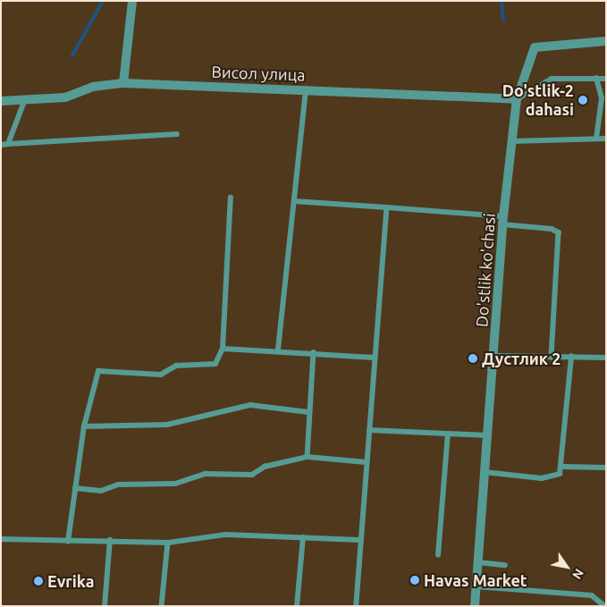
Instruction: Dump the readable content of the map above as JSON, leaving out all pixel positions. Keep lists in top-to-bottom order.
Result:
{
  "streets": {
    "street": ["Висол улица", "Do'stlik ko'chasi"]
  },
  "crossings": [
    ["Висол улица", "Do'stlik ko'chasi"]
  ],
  "places": [
    "Do'stlik-2 dahasi",
    "Дустлик 2",
    "Havas Market",
    "Evrika"
  ],
  "north": "bottom right"
}
